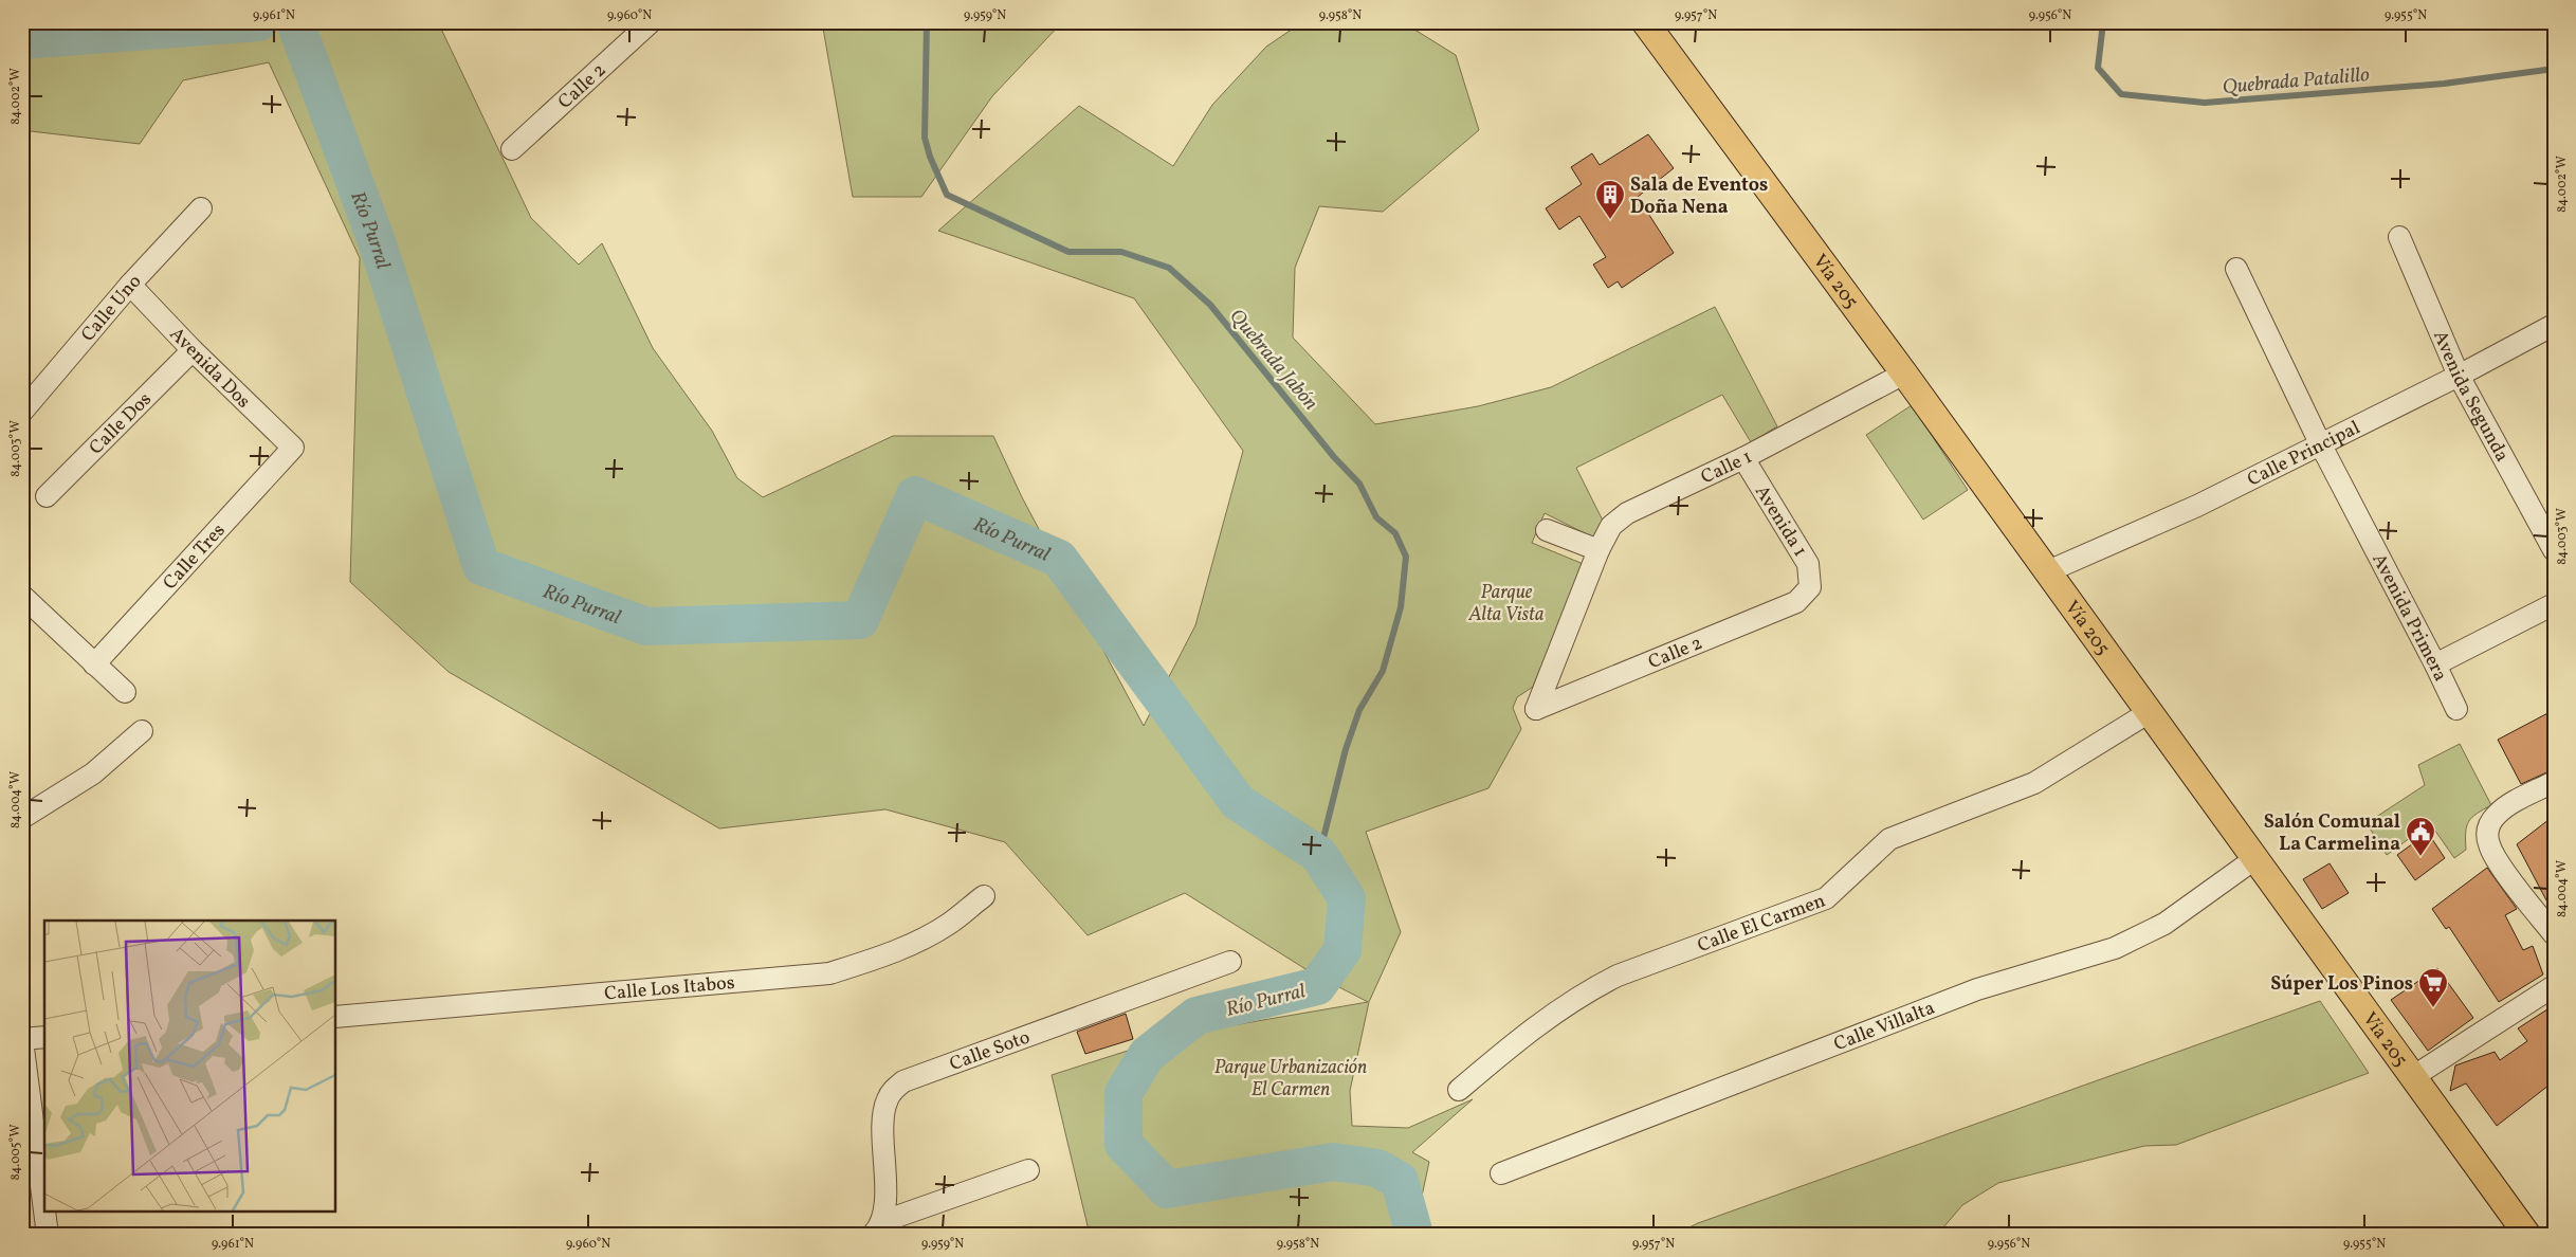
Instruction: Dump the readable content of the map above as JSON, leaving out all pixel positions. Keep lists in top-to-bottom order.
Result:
{
  "streets": {
    "main road": ["Vía 205"],
    "street": [
      "Calle 2",
      "Calle Uno",
      "Avenida Dos",
      "Avenida Segunda",
      "Calle Dos",
      "Calle Principal",
      "Calle 1",
      "Avenida 1",
      "Calle Tres",
      "Avenida Primera",
      "Calle El Carmen",
      "Calle Los Itabos",
      "Calle Villalta",
      "Calle Soto"
    ]
  },
  "crossings": [
    ["Calle 2", "Calle 1"],
    ["Calle 2", "Avenida 1"],
    ["Vía 205", "Calle Principal"],
    ["Vía 205", "Calle 1"],
    ["Vía 205", "Calle El Carmen"],
    ["Vía 205", "Calle Villalta"],
    ["Calle Uno", "Avenida Dos"],
    ["Avenida Dos", "Calle Dos"],
    ["Avenida Dos", "Calle Tres"],
    ["Avenida Segunda", "Calle Principal"],
    ["Calle Principal", "Avenida Primera"],
    ["Calle 1", "Avenida 1"]
  ],
  "water": ["Quebrada Patalillo", "Río Purral", "Quebrada Jabón"],
  "parks": ["Parque Alta Vista", "Parque Urbanización El Carmen"],
  "places": {
    "building": ["Sala de Eventos Doña Nena"],
    "public building": ["Salón Comunal La Carmelina"],
    "supermarket": ["Súper Los Pinos"]
  },
  "coordinates": [
    "9.961°N",
    "9.960°N",
    "9.959°N",
    "9.958°N",
    "9.957°N",
    "9.956°N",
    "9.955°N",
    "84.002°W",
    "84.003°W",
    "84.004°W",
    "84.005°W"
  ]
}
